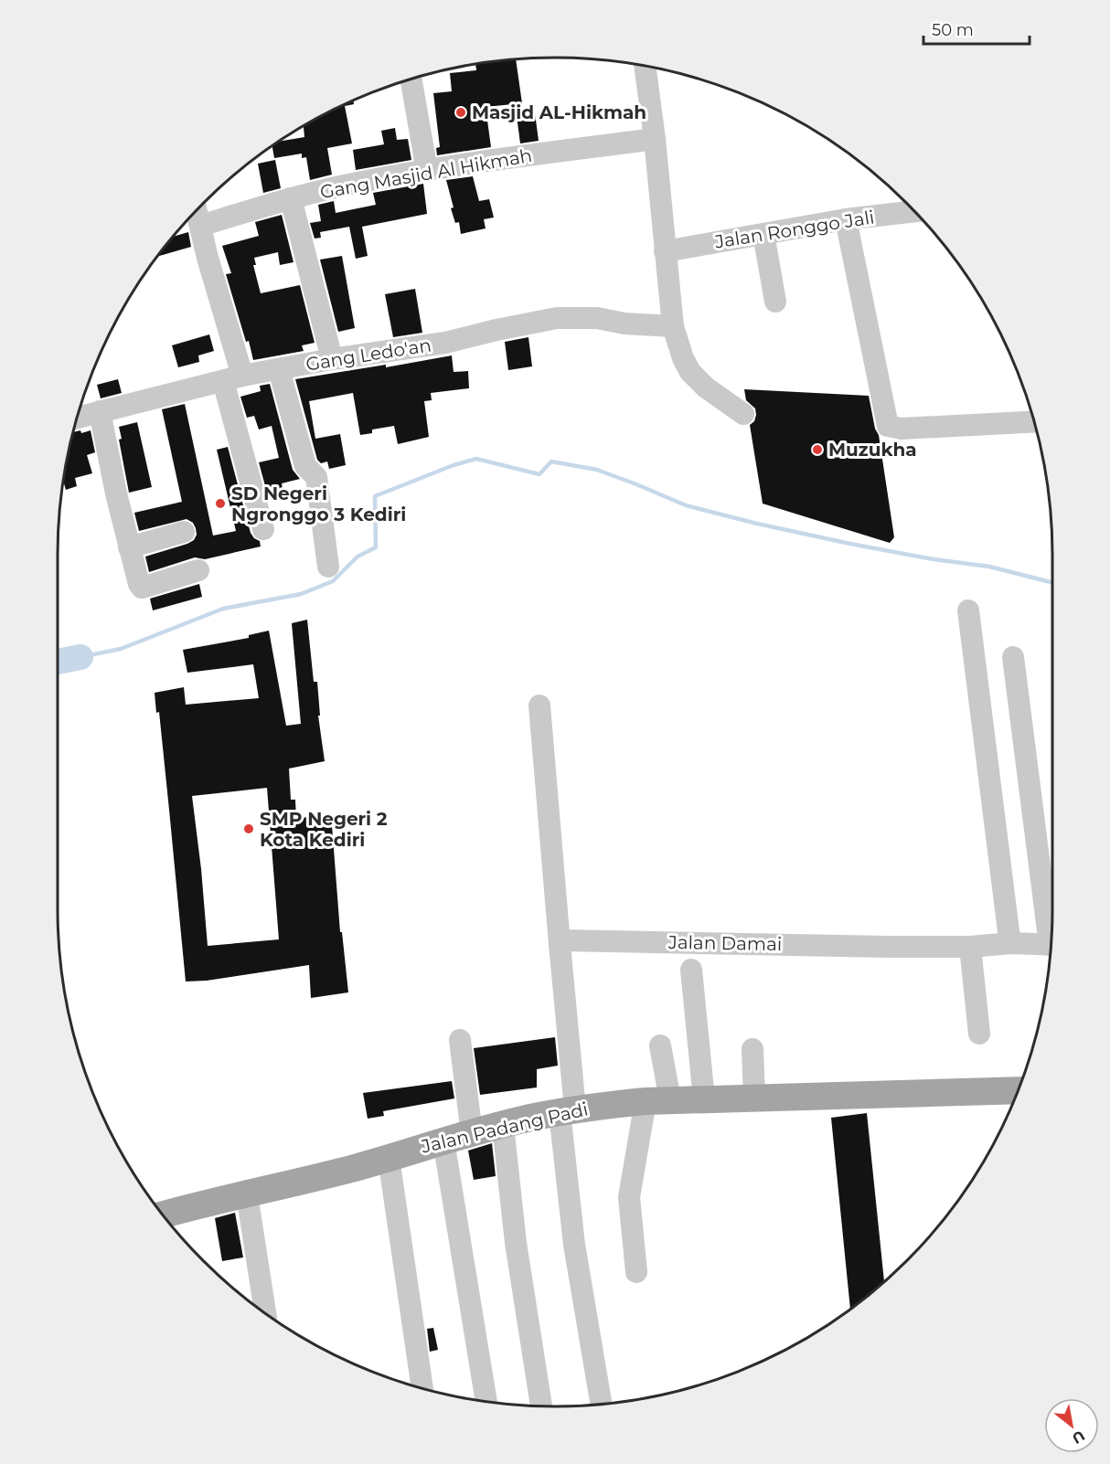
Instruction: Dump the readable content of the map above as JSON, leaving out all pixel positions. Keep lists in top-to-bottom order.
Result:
{
  "streets": {
    "main road": ["Jalan Padang Padi"],
    "street": [
      "Gang Masjid Al Hikmah",
      "Jalan Ronggo Jali",
      "Gang Ledo'an",
      "Jalan Damai"
    ]
  },
  "places": [
    "Masjid AL-Hikmah",
    "Muzukha",
    "SD Negeri Ngronggo 3 Kediri",
    "SMP Negeri 2 Kota Kediri"
  ],
  "scale_bar": "50 m",
  "north": "bottom right"
}
